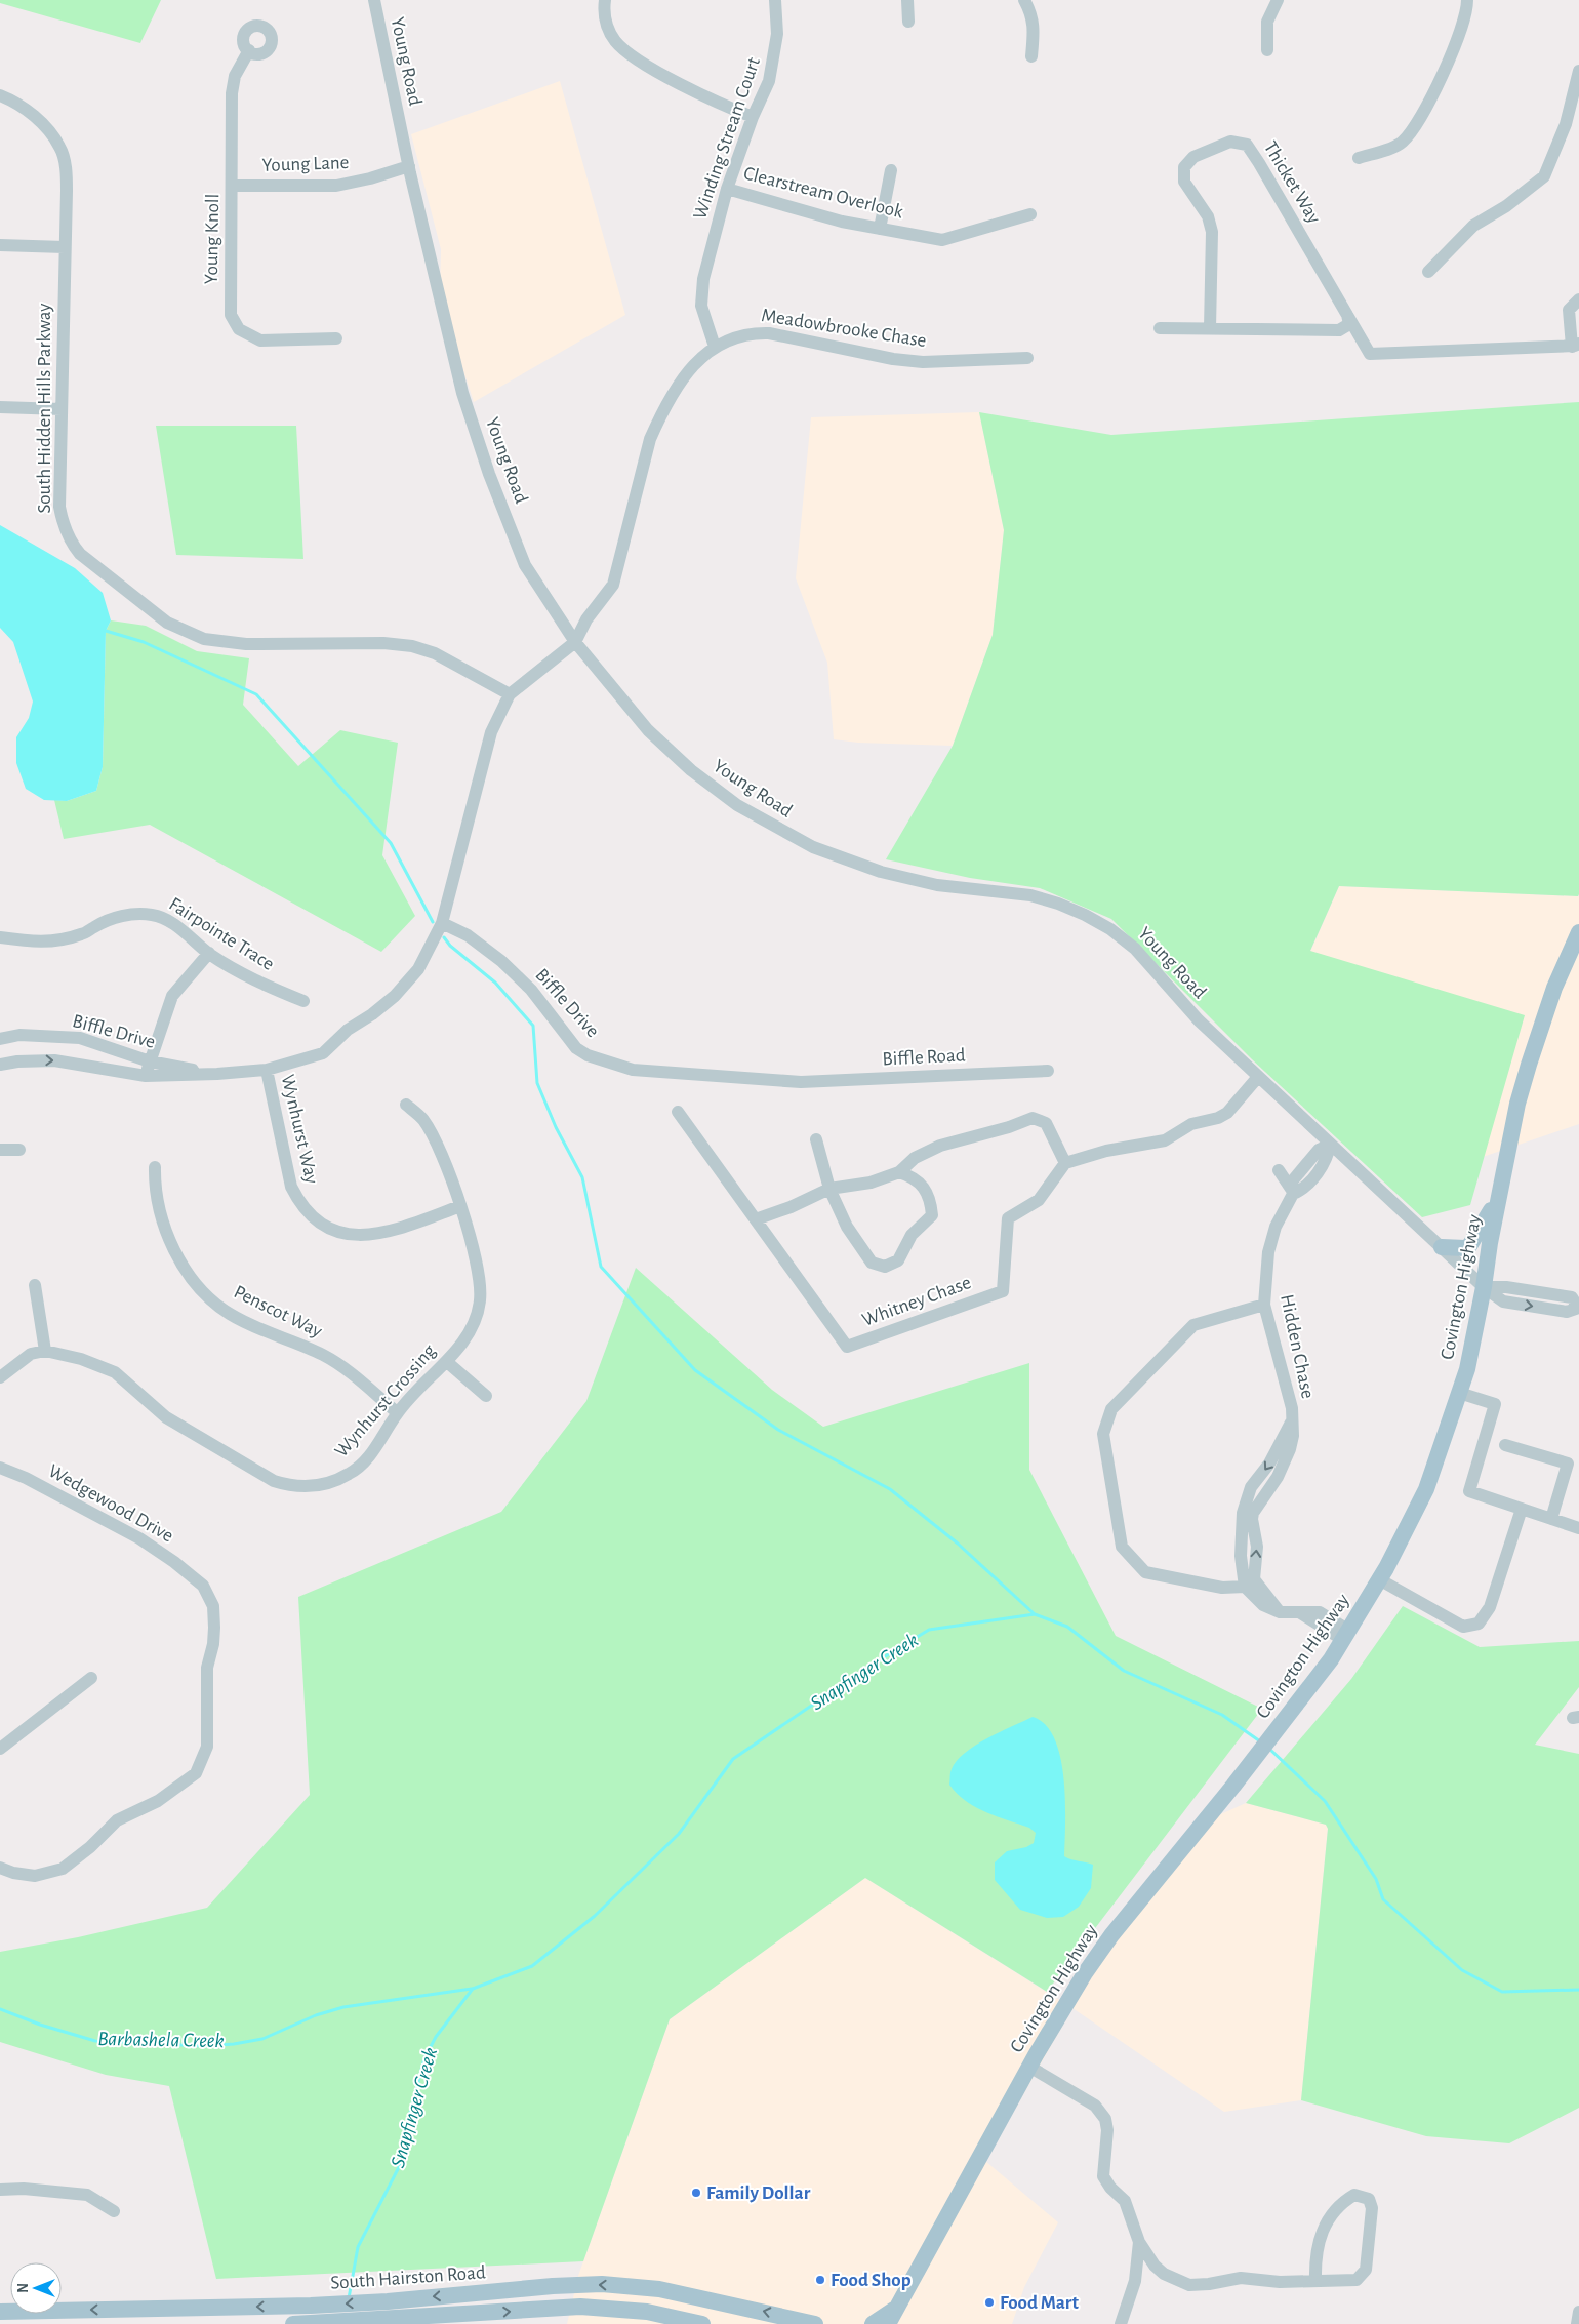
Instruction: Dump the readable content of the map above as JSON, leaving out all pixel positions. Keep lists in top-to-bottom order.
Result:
{
  "streets": {
    "main road": ["Covington Highway", "South Hairston Road"],
    "street": [
      "Young Road",
      "Winding Stream Court",
      "Young Lane",
      "Thicket Way",
      "Clearstream Overlook",
      "Young Knoll",
      "Meadowbrooke Chase",
      "South Hidden Hills Parkway",
      "Fairpointe Trace",
      "Biffle Drive",
      "Biffle Road",
      "Wynhurst Way",
      "Whitney Chase",
      "Penscot Way",
      "Hidden Chase",
      "Wynhurst Crossing",
      "Wedgewood Drive"
    ]
  },
  "crossings": [
    ["Young Road", "Young Lane"],
    ["Young Road", "Meadowbrooke Chase"],
    ["Young Road", "Biffle Drive"],
    ["Young Road", "Covington Highway"],
    ["Young Road", "Hidden Chase"],
    ["Winding Stream Court", "Clearstream Overlook"],
    ["Winding Stream Court", "Meadowbrooke Chase"],
    ["Young Lane", "Young Knoll"],
    ["Meadowbrooke Chase", "Biffle Drive"],
    ["South Hidden Hills Parkway", "Biffle Drive"],
    ["Biffle Drive", "Biffle Road"],
    ["Biffle Drive", "Wynhurst Way"],
    ["Wynhurst Way", "Wynhurst Crossing"],
    ["Penscot Way", "Wynhurst Crossing"]
  ],
  "water": ["Snapfinger Creek", "Barbashela Creek"],
  "places": ["Family Dollar", "Food Shop", "Food Mart"],
  "north": "left"
}
